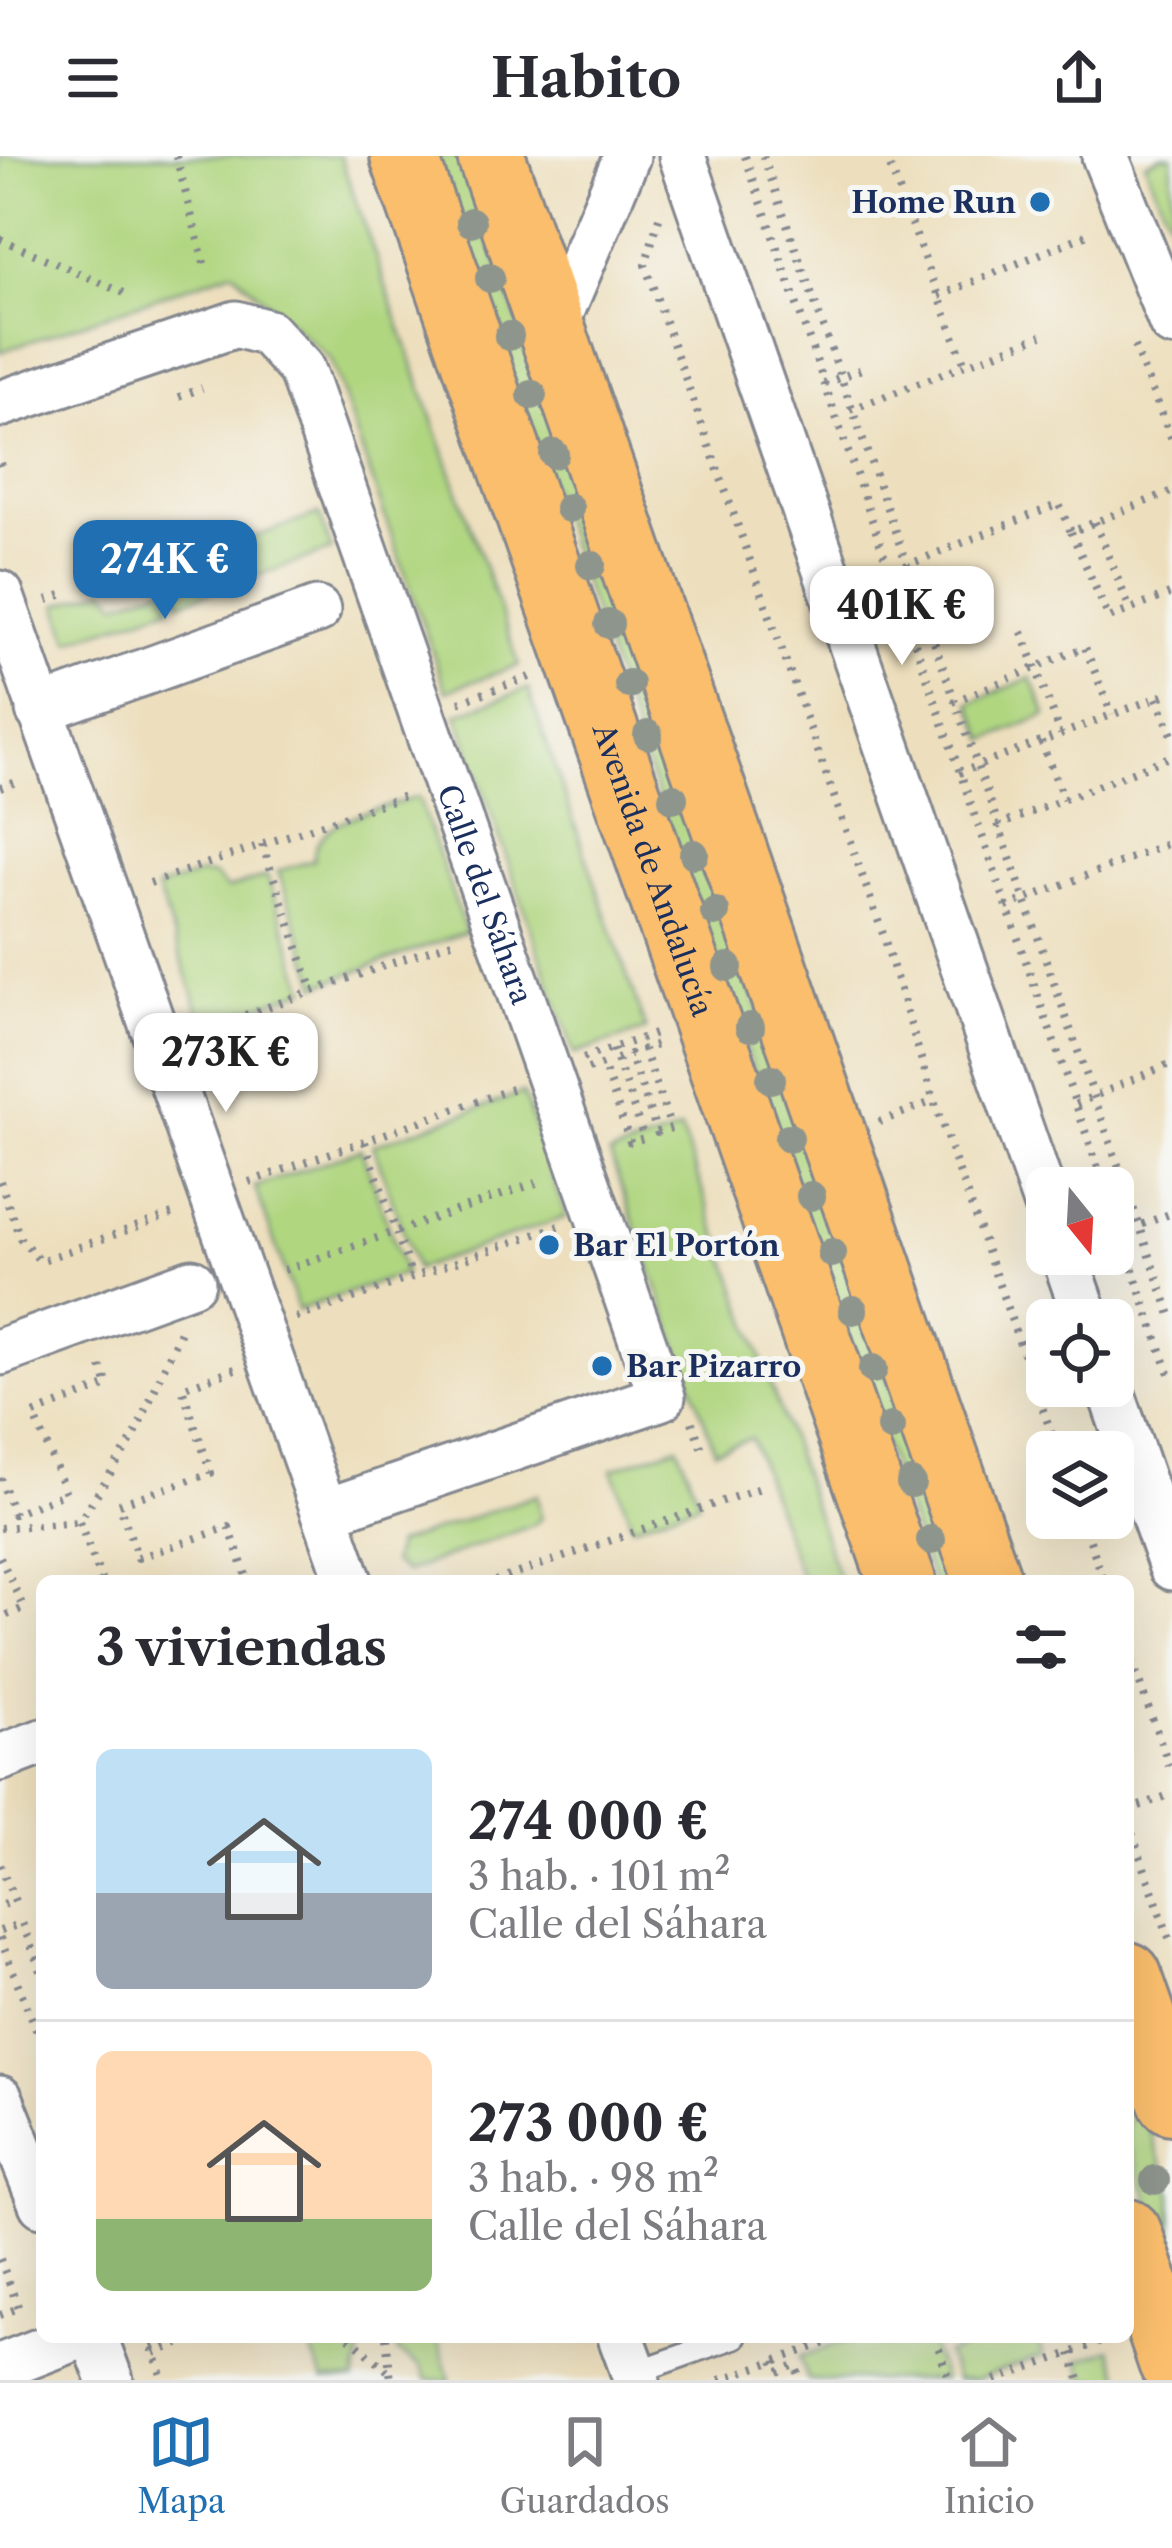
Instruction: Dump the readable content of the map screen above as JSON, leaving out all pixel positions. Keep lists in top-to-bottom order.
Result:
{
  "streets": {
    "main road": ["Avenida de Andalucía"],
    "street": ["Calle del Sáhara"]
  },
  "places": ["Home Run", "Bar El Portón", "Bar Pizarro"],
  "north": "bottom",
  "page": {
    "header": "Habito",
    "price": ["274K €", "401K €", "273K €"],
    "heading": "3 viviendas",
    "list": [
      {
        "name": "274 000 €",
        "note": "3 hab. · 101 m² · Calle del Sáhara"
      },
      {
        "name": "273 000 €",
        "note": "3 hab. · 98 m² · Calle del Sáhara"
      }
    ],
    "tabs": ["Mapa", "Guardados", "Inicio"]
  }
}
